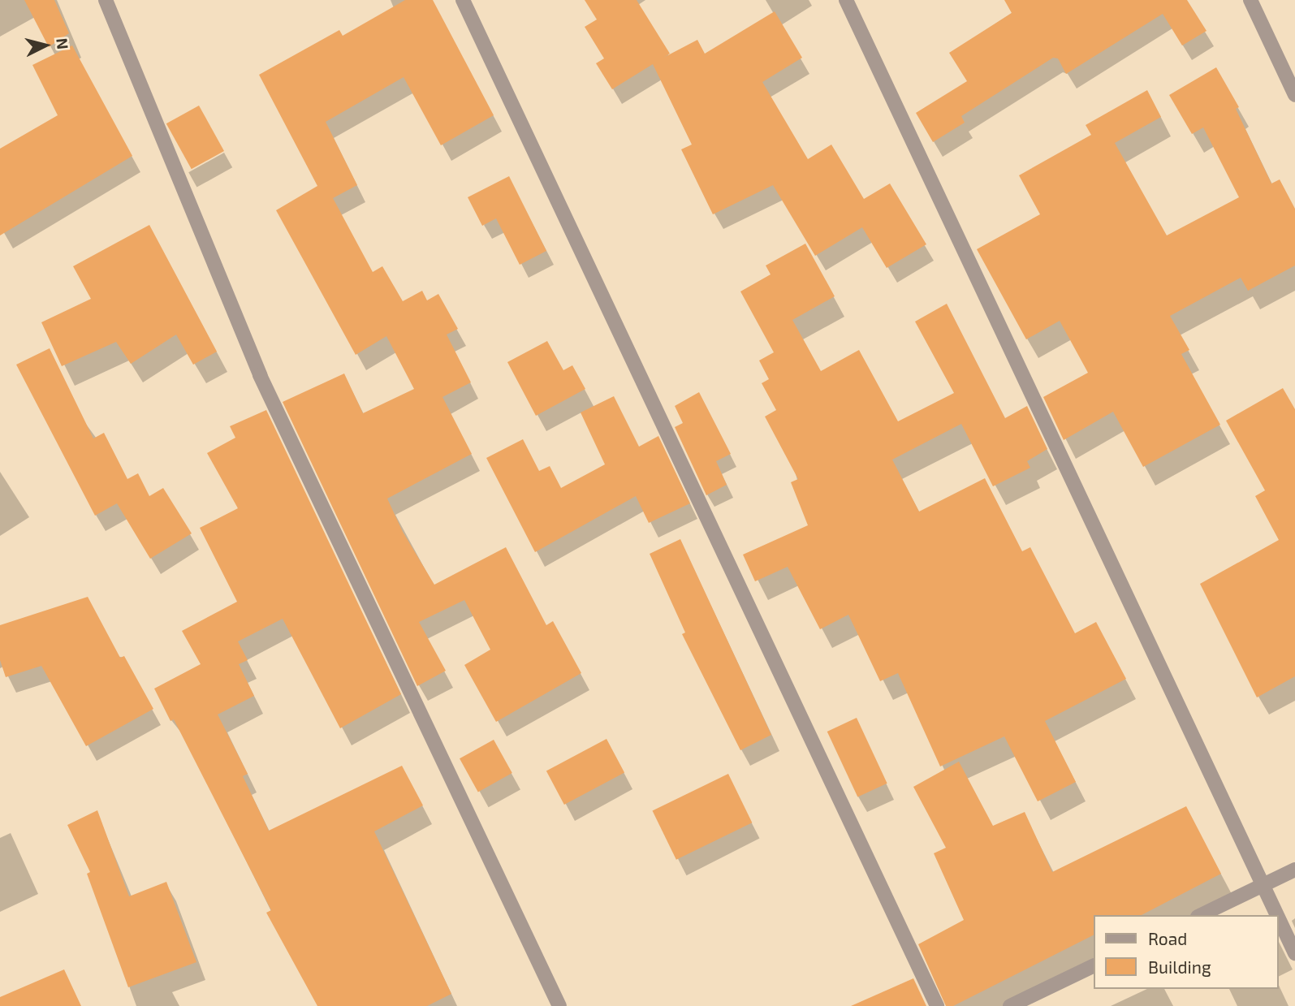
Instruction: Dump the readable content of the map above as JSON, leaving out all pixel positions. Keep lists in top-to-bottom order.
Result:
{
  "legend": ["Road", "Building"],
  "north": "right"
}
